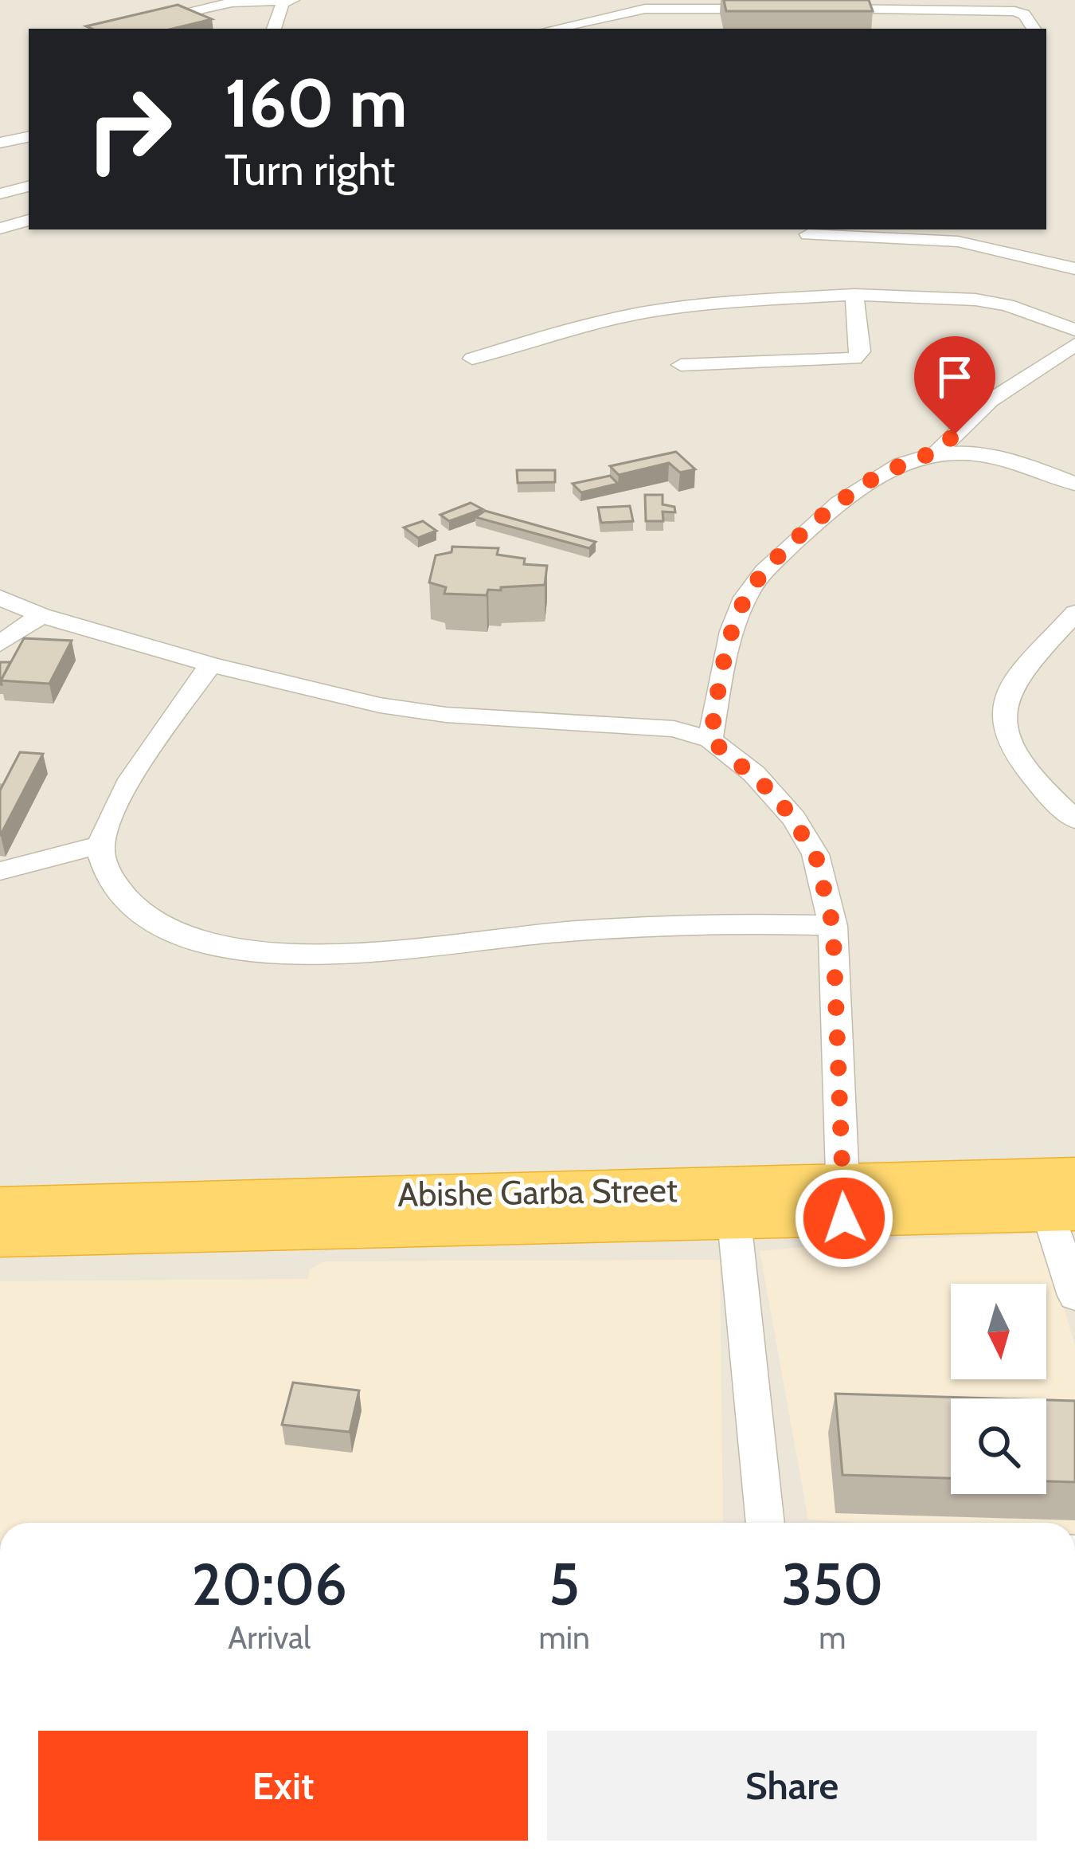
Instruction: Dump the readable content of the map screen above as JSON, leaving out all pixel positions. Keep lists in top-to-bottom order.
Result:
{
  "streets": {
    "highway": ["Abishe Garba Street"]
  },
  "north": "bottom",
  "page": {
    "turn": ["160 m", "Turn right"],
    "eta": [
      "20:06",
      "Arrival",
      "5",
      "min",
      "350",
      "m"
    ],
    "buttons": ["Exit", "Share"]
  }
}
